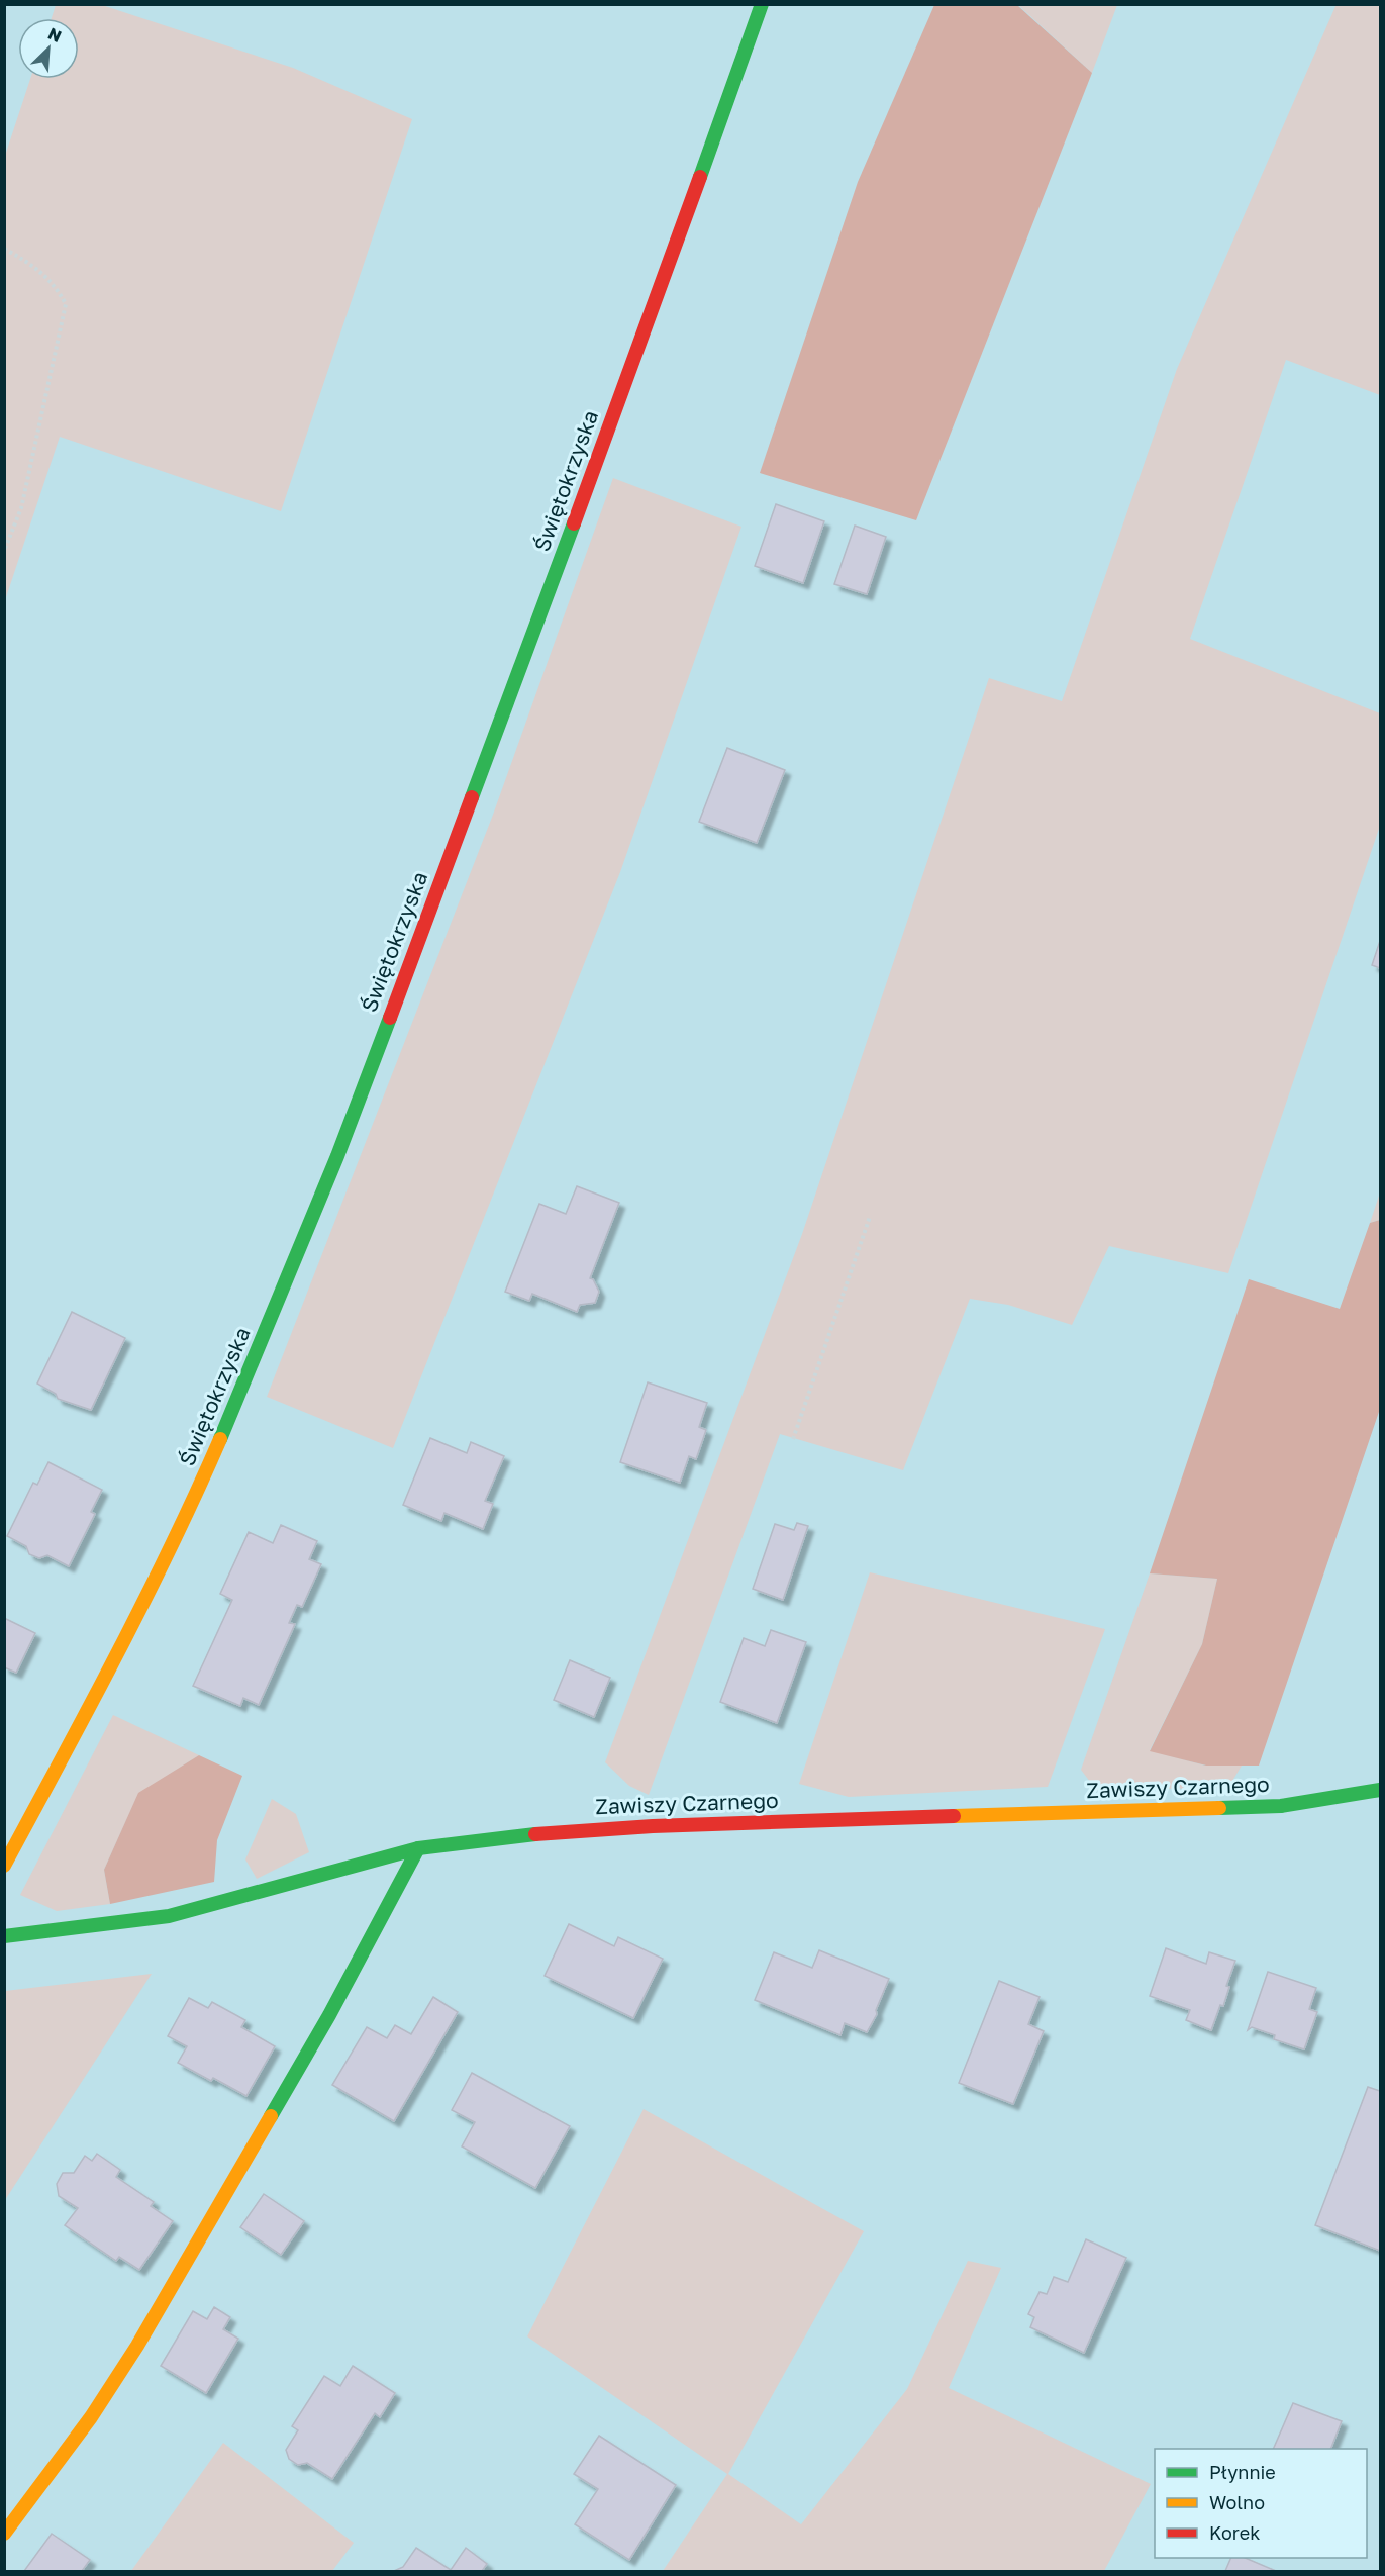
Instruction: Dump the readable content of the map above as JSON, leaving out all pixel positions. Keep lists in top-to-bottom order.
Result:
{
  "streets": {
    "street": ["Świętokrzyska", "Zawiszy Czarnego"]
  },
  "legend": ["Płynnie", "Wolno", "Korek"],
  "north": "top right"
}
